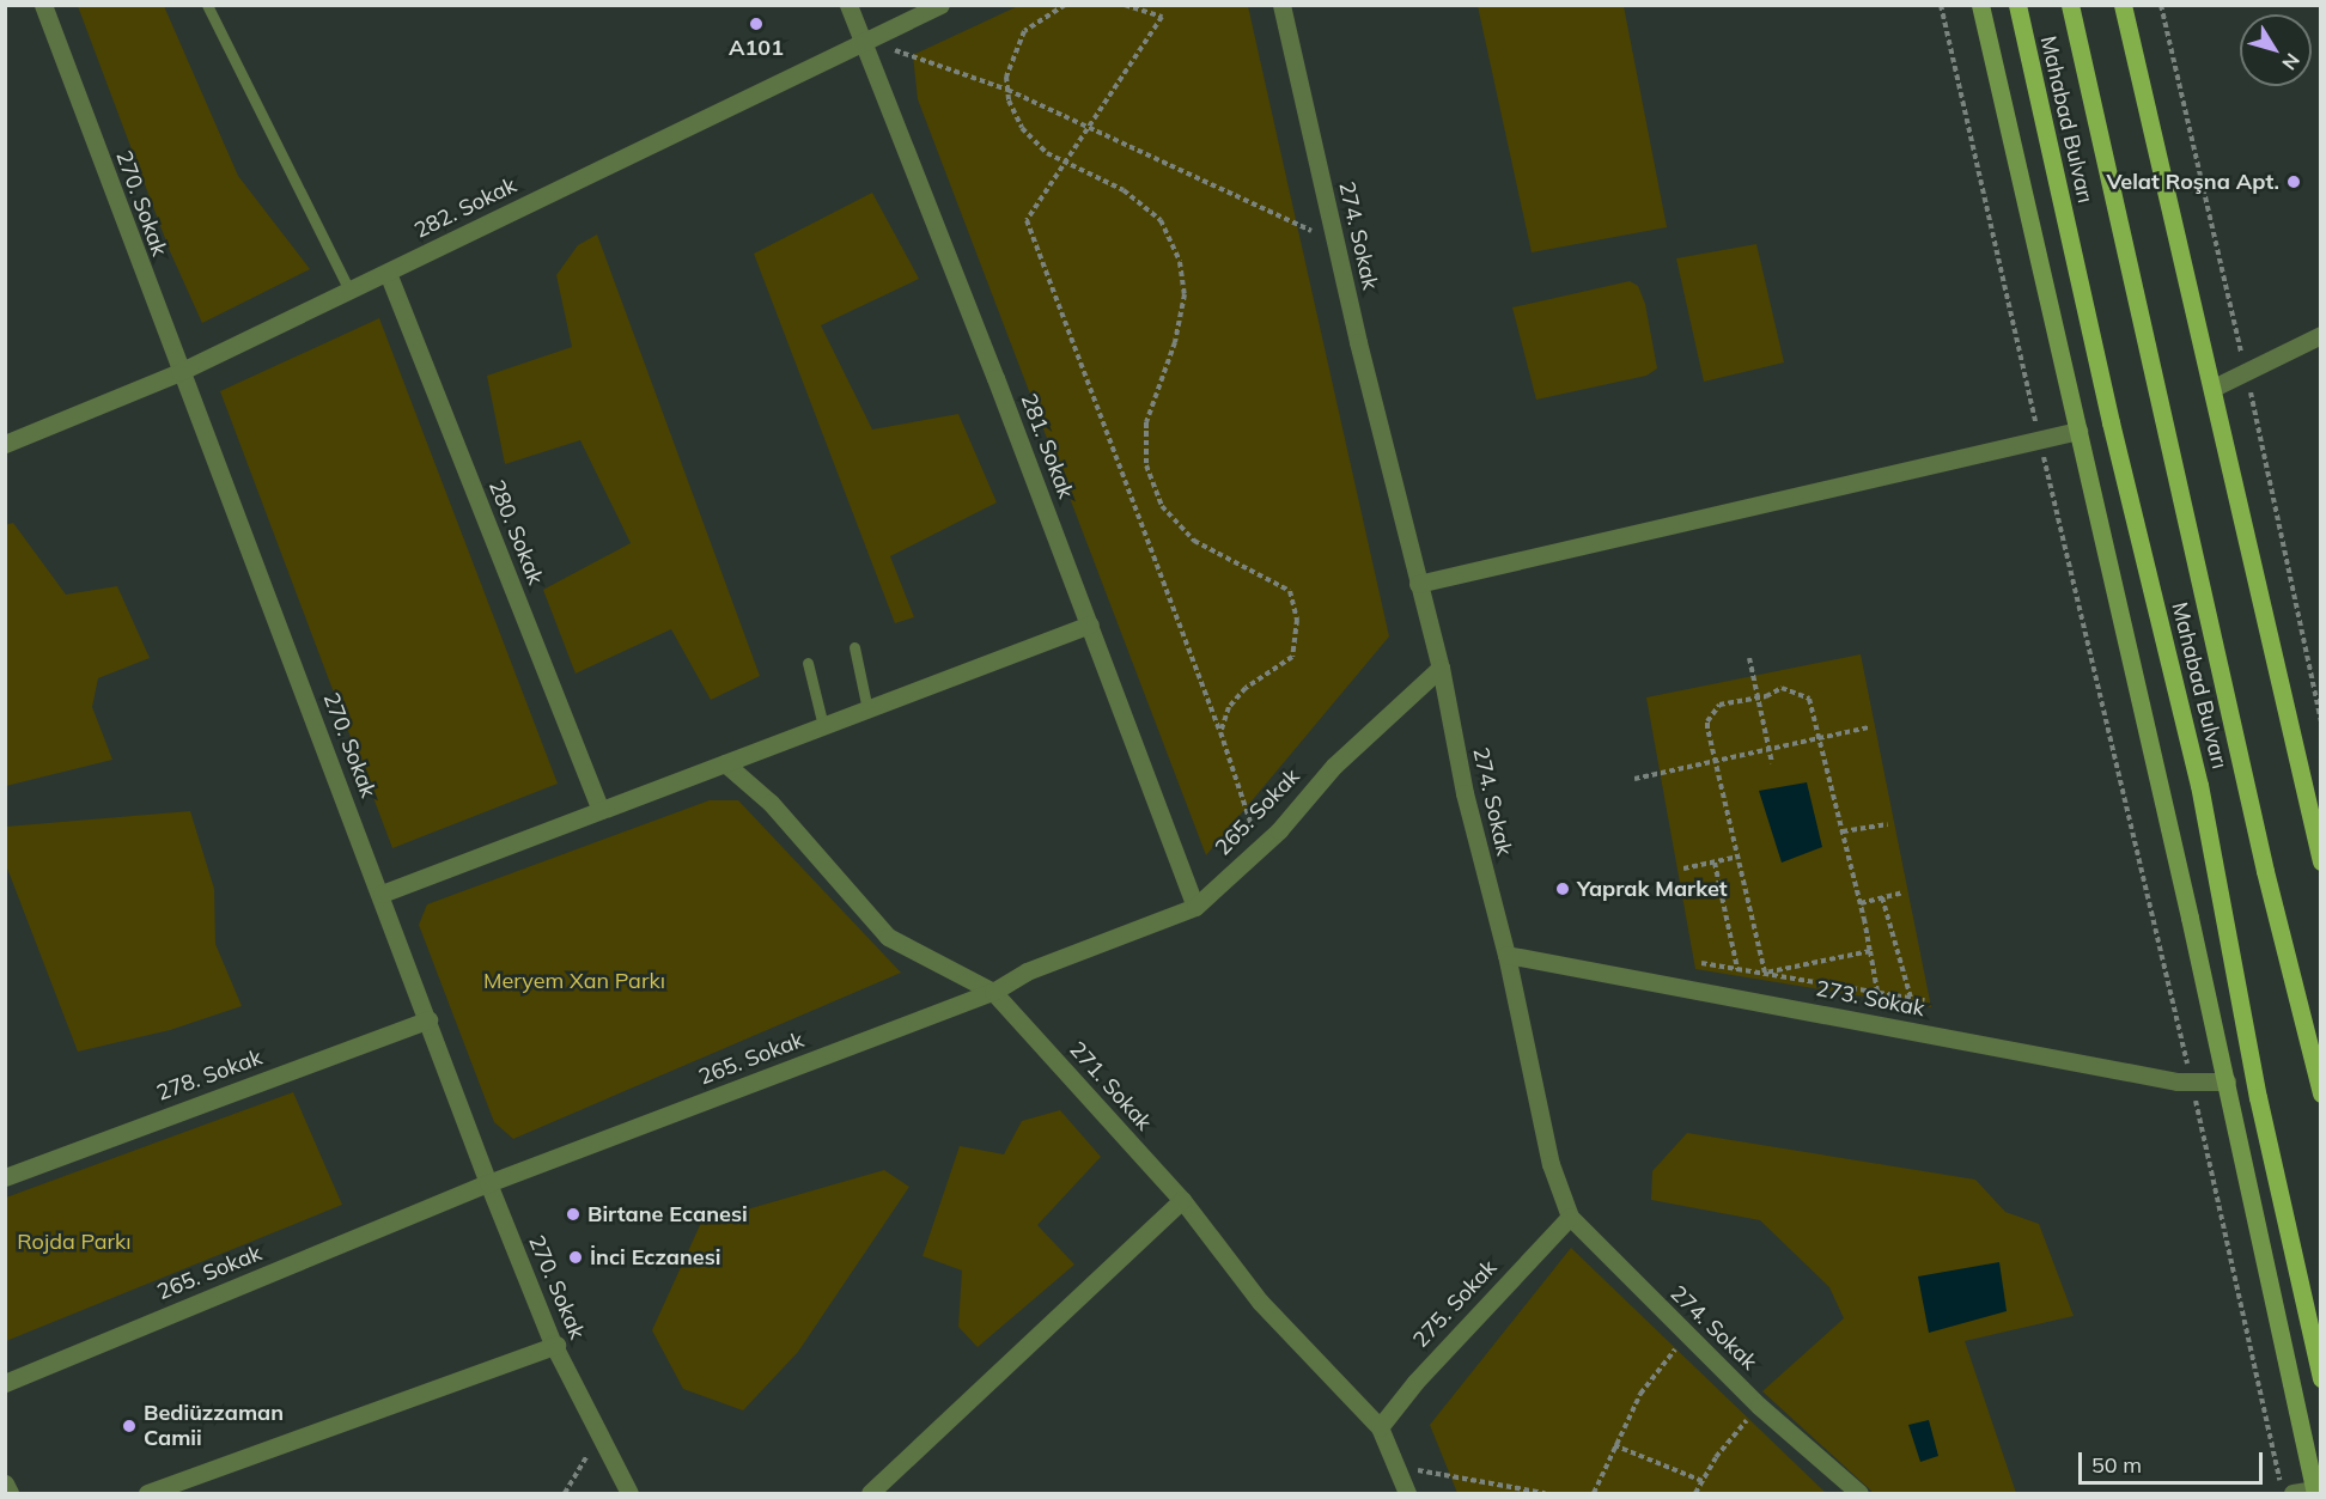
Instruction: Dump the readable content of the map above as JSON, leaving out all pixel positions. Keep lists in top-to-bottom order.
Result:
{
  "streets": {
    "main road": ["Mahabad Bulvarı"],
    "street": [
      "270. Sokak",
      "282. Sokak",
      "274. Sokak",
      "281. Sokak",
      "280. Sokak",
      "265. Sokak",
      "273. Sokak",
      "278. Sokak",
      "271. Sokak",
      "275. Sokak"
    ]
  },
  "crossings": [
    ["270. Sokak", "282. Sokak"],
    ["270. Sokak", "265. Sokak"],
    ["270. Sokak", "278. Sokak"],
    ["282. Sokak", "281. Sokak"],
    ["282. Sokak", "280. Sokak"],
    ["274. Sokak", "265. Sokak"],
    ["274. Sokak", "273. Sokak"],
    ["274. Sokak", "275. Sokak"],
    ["281. Sokak", "265. Sokak"],
    ["265. Sokak", "271. Sokak"],
    ["271. Sokak", "275. Sokak"]
  ],
  "parks": ["Meryem Xan Parkı", "Rojda Parkı"],
  "places": [
    "A101",
    "Velat Roşna Apt.",
    "Yaprak Market",
    "Birtane Ecanesi",
    "İnci Eczanesi",
    "Bediüzzaman Camii"
  ],
  "scale_bar": "50 m",
  "north": "bottom right"
}
